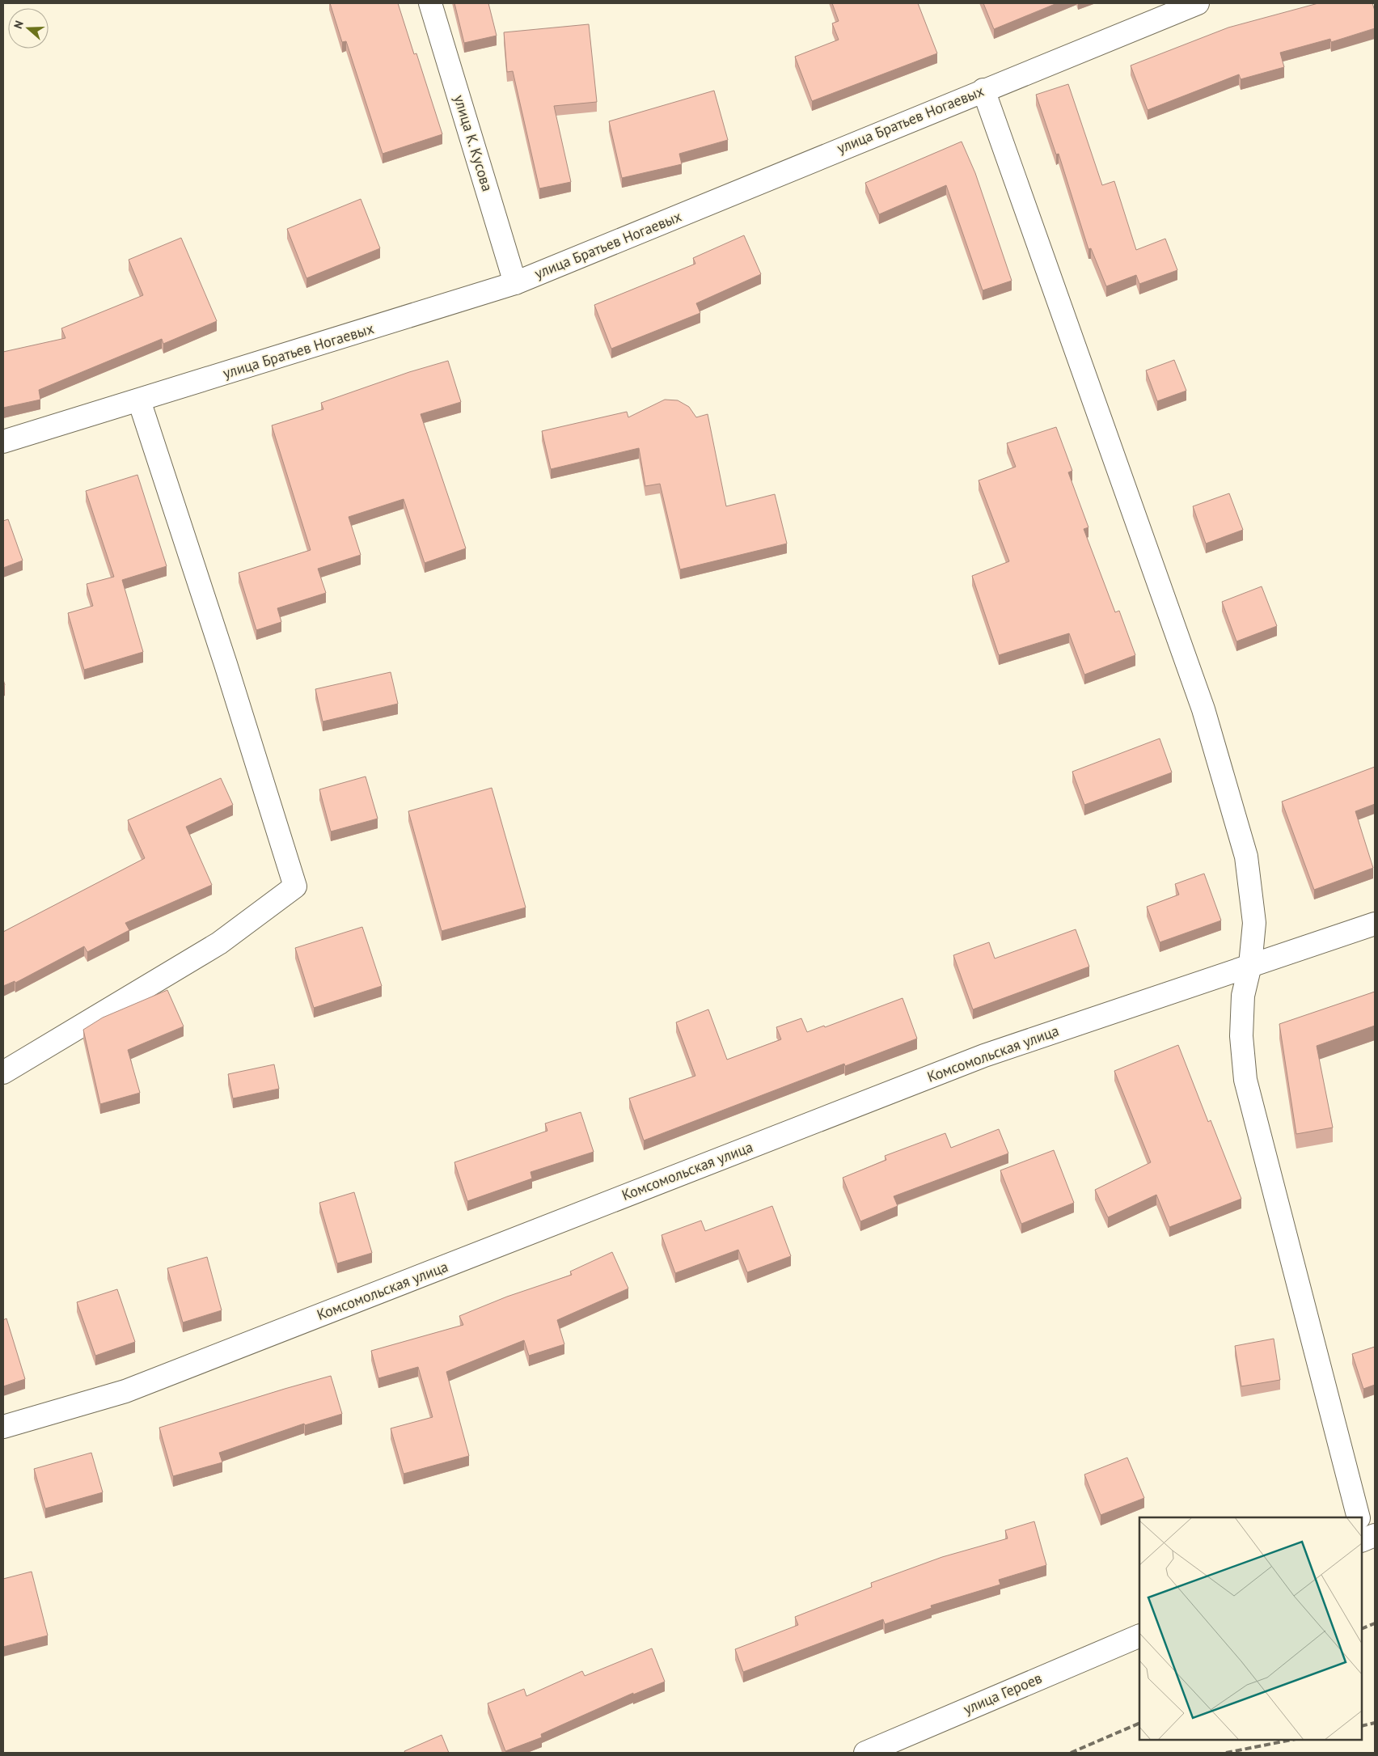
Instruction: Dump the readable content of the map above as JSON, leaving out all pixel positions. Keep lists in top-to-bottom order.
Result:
{
  "streets": {
    "street": [
      "улица Братьев Ногаевых",
      "улица К. Кусова",
      "Комсомольская улица",
      "улица Героев"
    ]
  },
  "crossings": [
    ["улица Братьев Ногаевых", "улица К. Кусова"]
  ],
  "north": "left"
}
